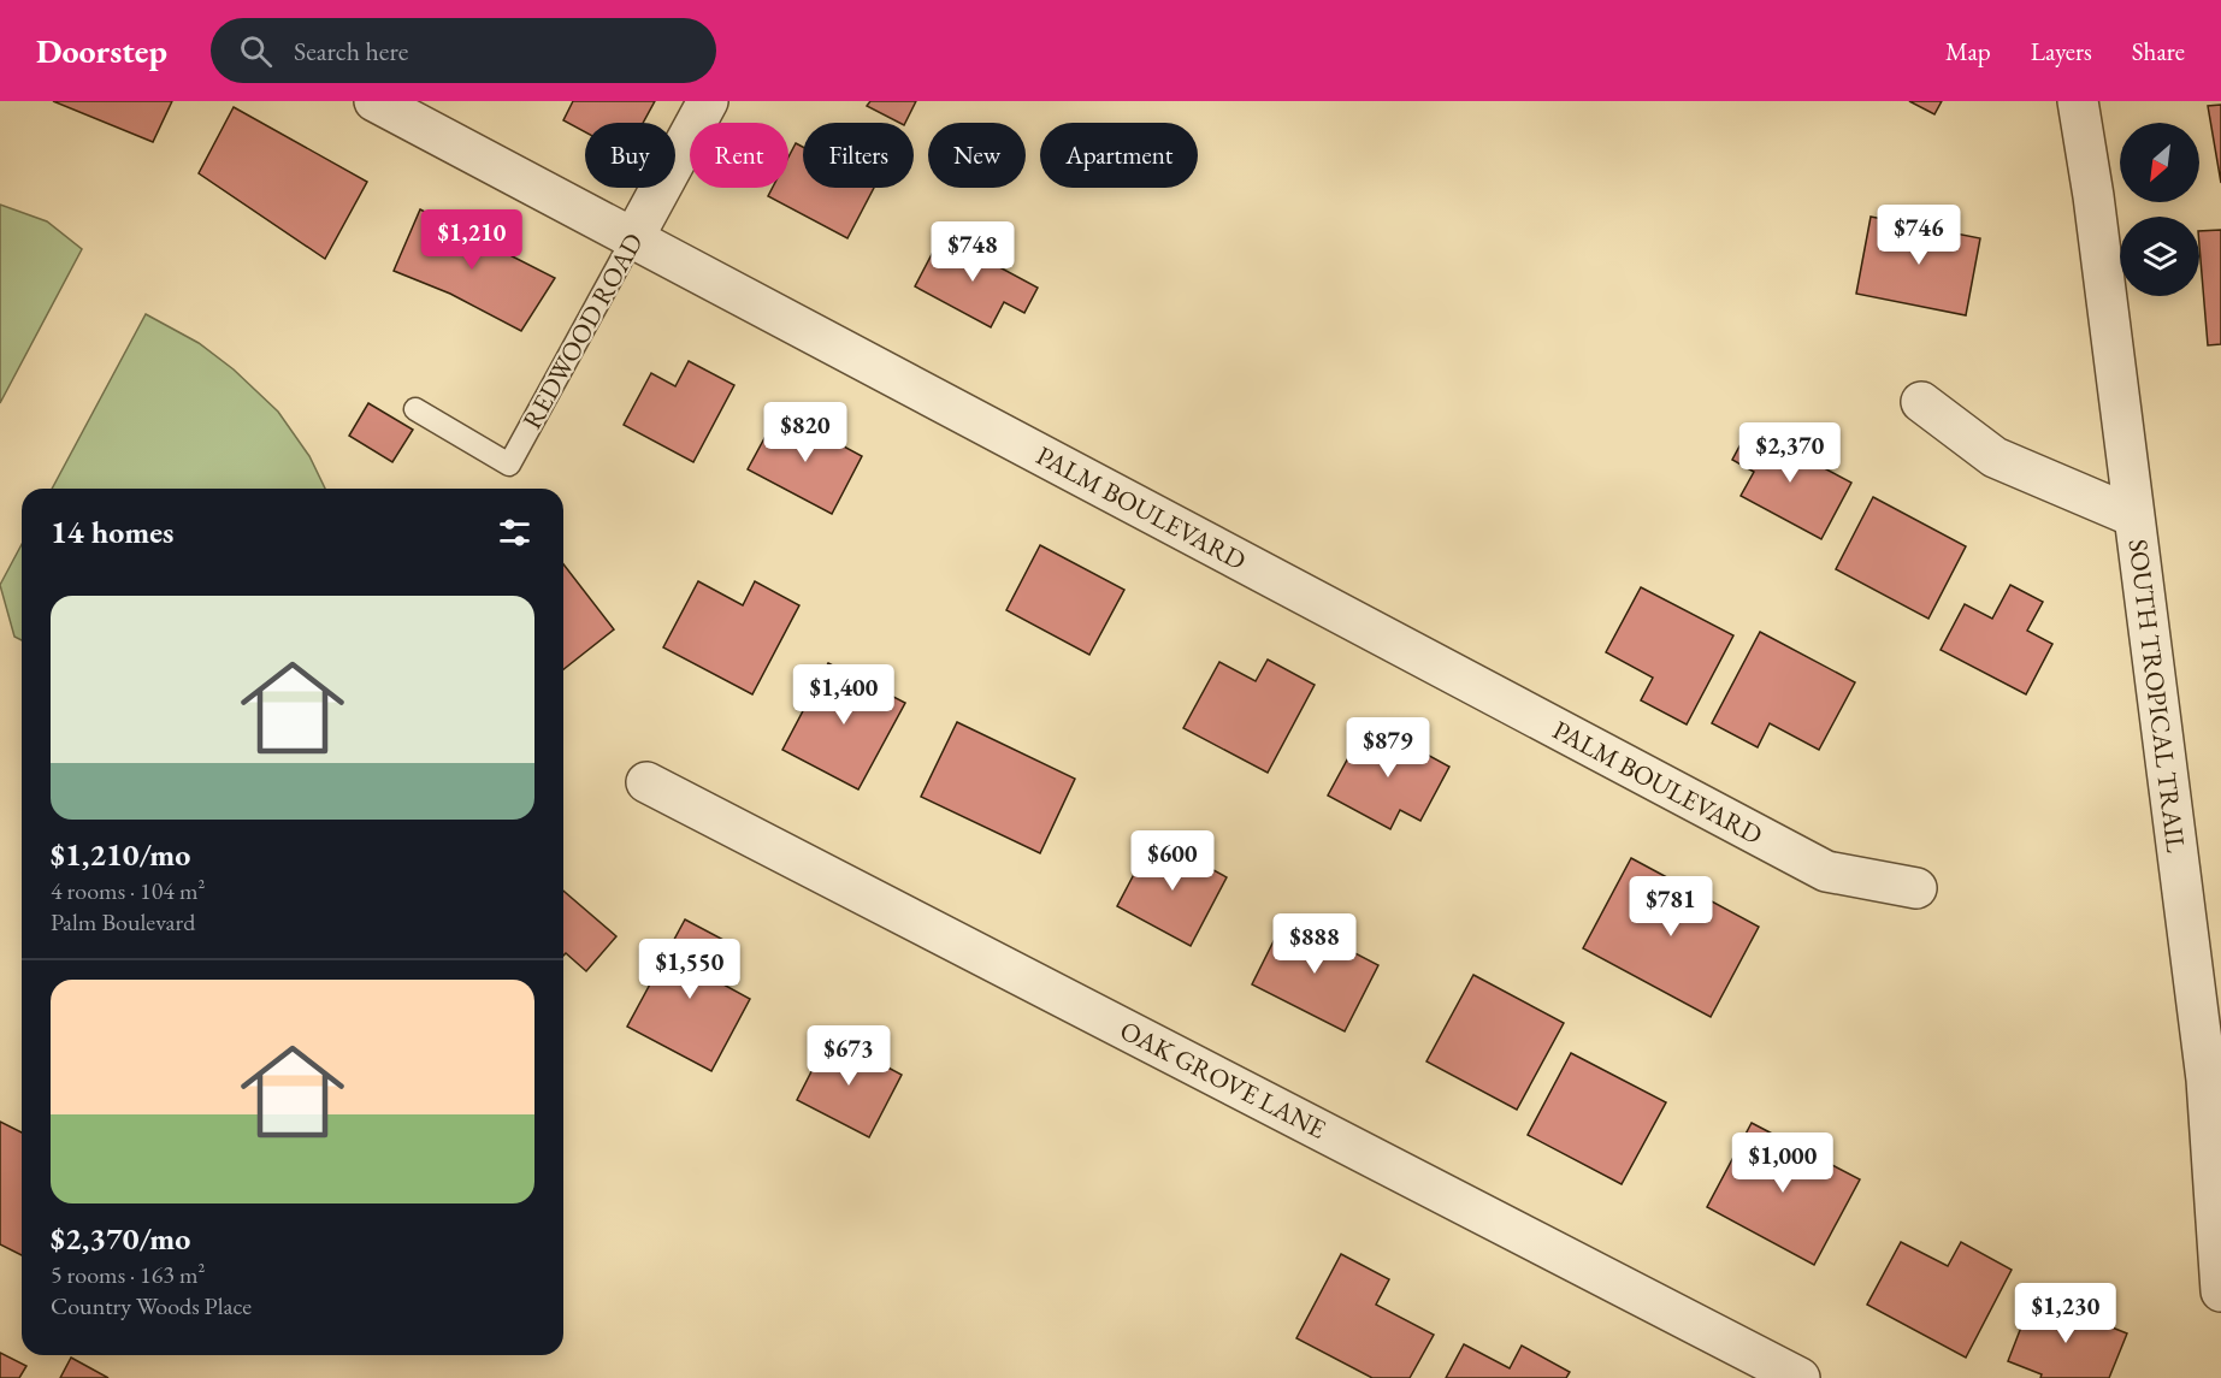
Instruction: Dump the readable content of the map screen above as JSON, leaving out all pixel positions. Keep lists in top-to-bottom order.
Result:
{
  "streets": {
    "street": [
      "REDWOOD ROAD",
      "PALM BOULEVARD",
      "SOUTH TROPICAL TRAIL",
      "OAK GROVE LANE"
    ]
  },
  "crossings": [
    ["REDWOOD ROAD", "PALM BOULEVARD"]
  ],
  "north": "bottom left",
  "page": {
    "header": "Doorstep",
    "search": "Search here",
    "nav": ["Map", "Layers", "Share"],
    "chip": [
      "Buy",
      "Rent",
      "Filters",
      "New",
      "Apartment"
    ],
    "price": [
      "$746",
      "$1,210",
      "$748",
      "$820",
      "$2,370",
      "$1,400",
      "$879",
      "$600",
      "$781",
      "$888",
      "$1,550",
      "$673",
      "$1,000",
      "$1,230"
    ],
    "heading": "14 homes",
    "list": [
      {
        "name": "$1,210/mo",
        "note": "4 rooms · 104 m² · Palm Boulevard"
      },
      {
        "name": "$2,370/mo",
        "note": "5 rooms · 163 m² · Country Woods Place"
      }
    ]
  }
}
